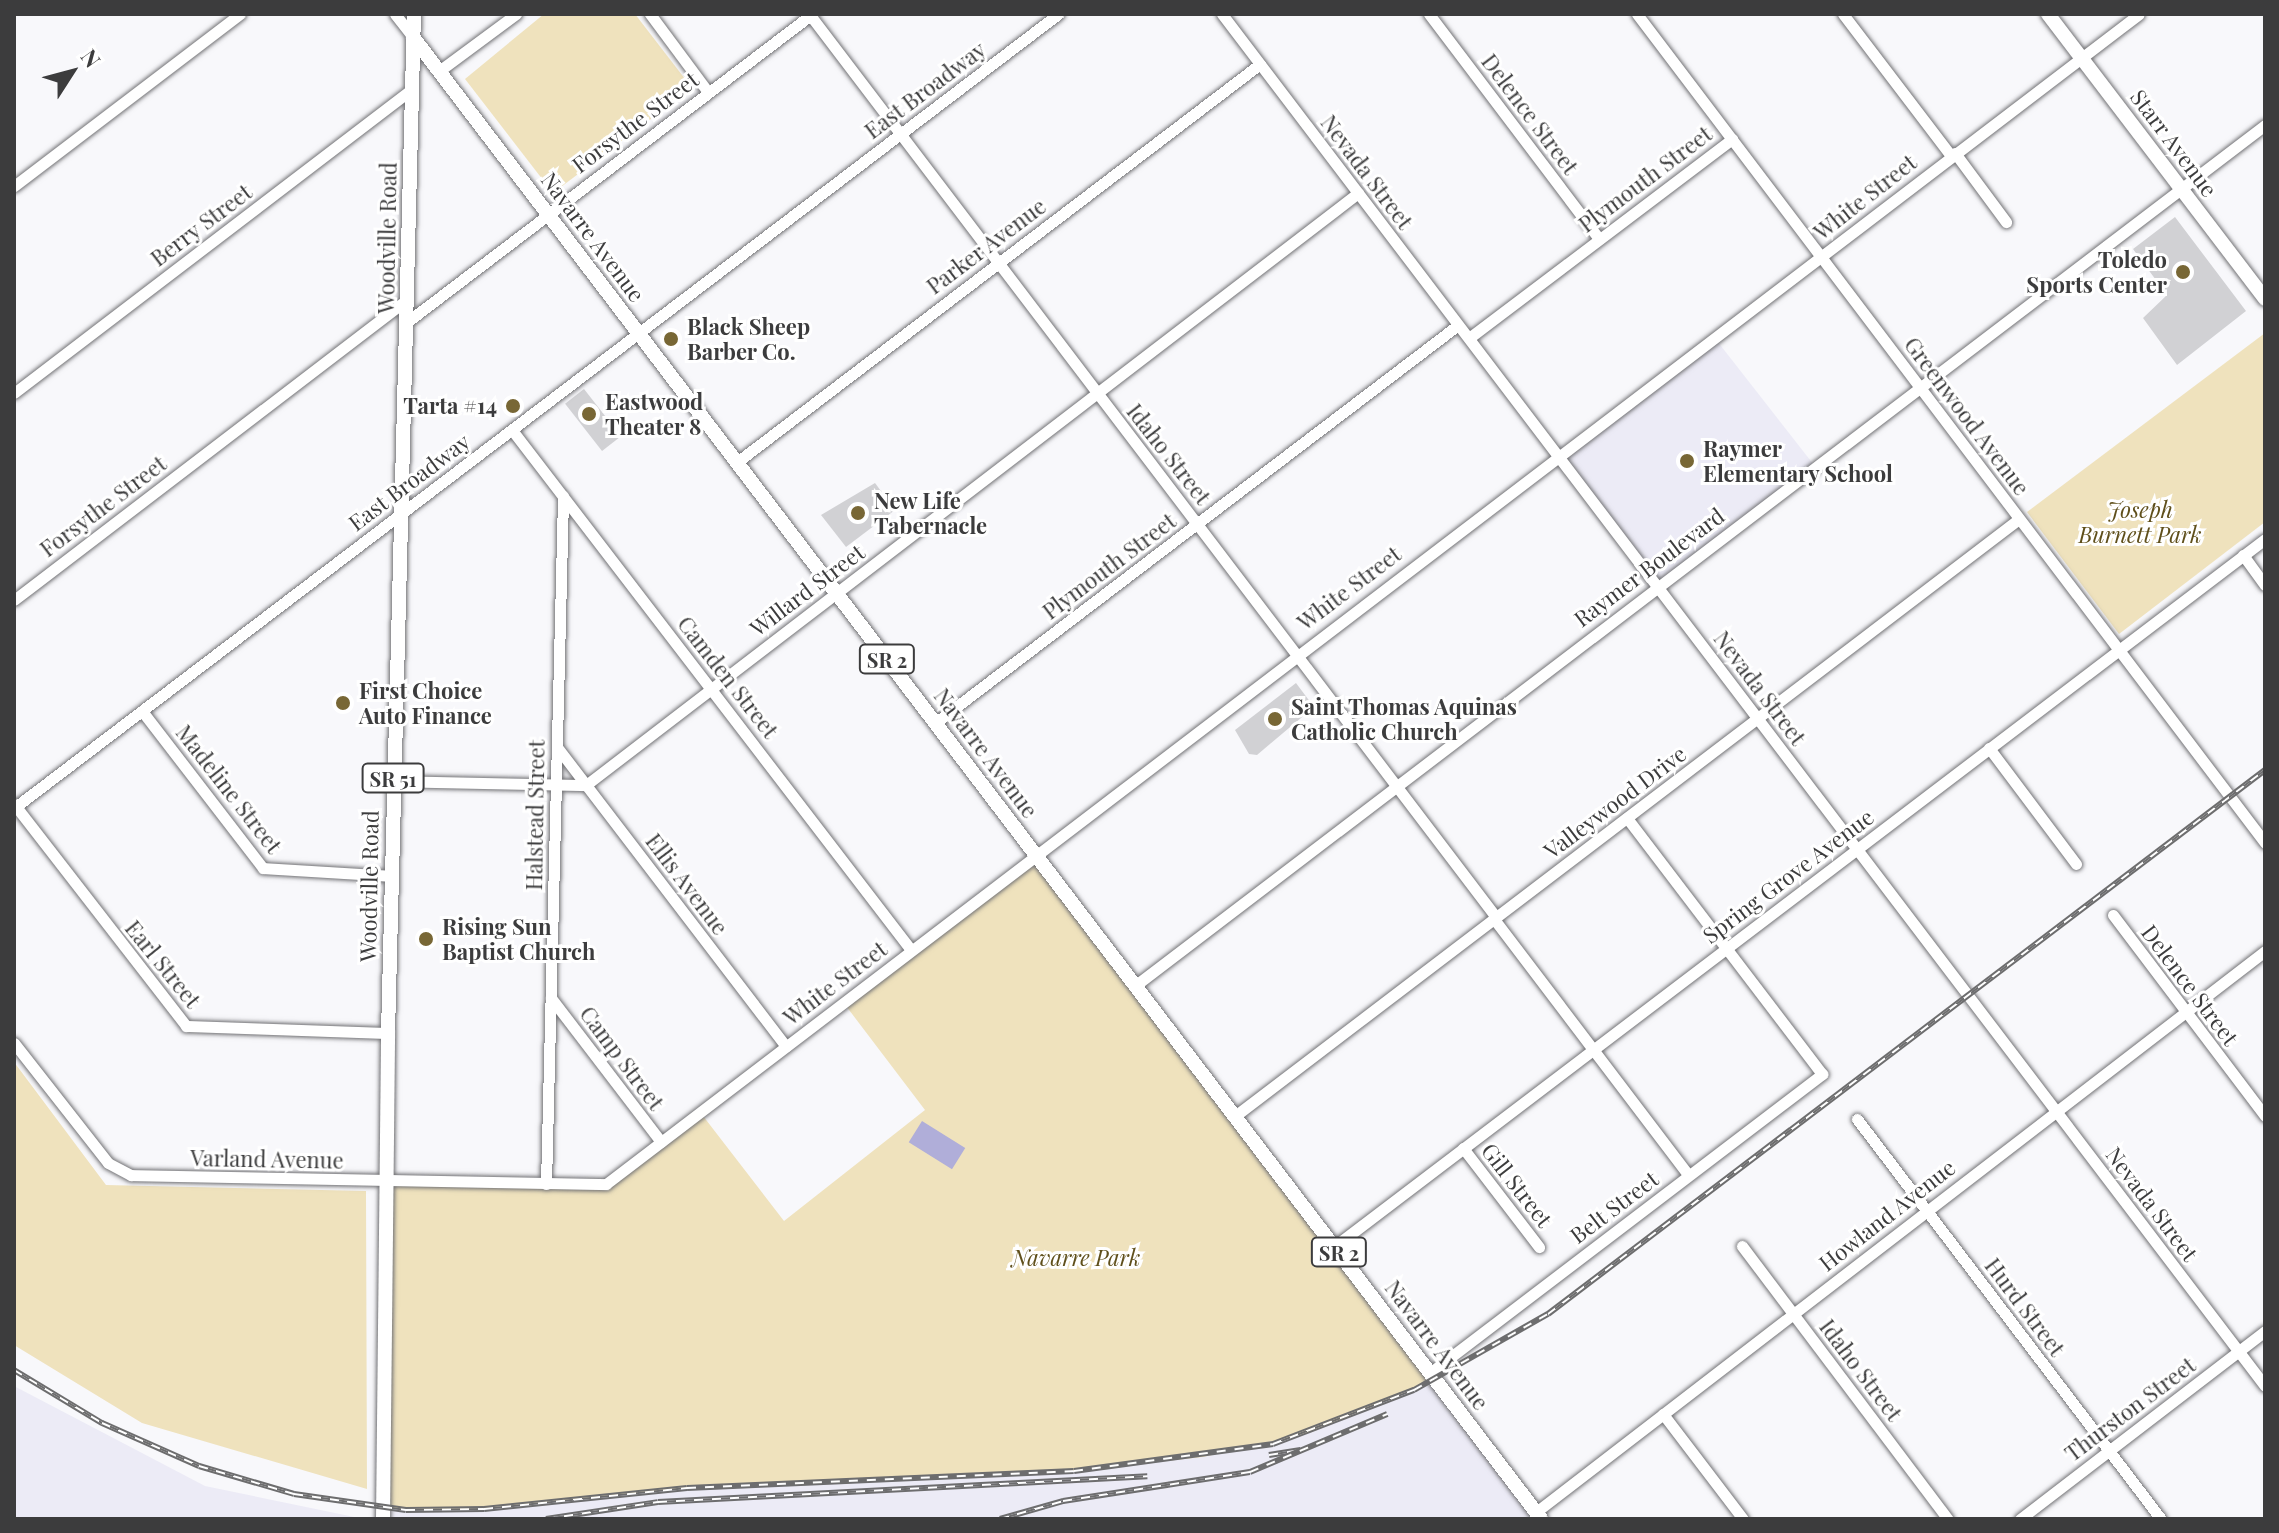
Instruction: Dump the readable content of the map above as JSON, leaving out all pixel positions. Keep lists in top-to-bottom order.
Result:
{
  "streets": {
    "main road": [
      "Starr Avenue",
      "Navarre Avenue",
      "Woodville Road",
      "SR 2",
      "SR 51"
    ],
    "street": [
      "East Broadway",
      "Delence Street",
      "Forsythe Street",
      "Nevada Street",
      "Plymouth Street",
      "White Street",
      "Berry Street",
      "Parker Avenue",
      "Greenwood Avenue",
      "Idaho Street",
      "Raymer Boulevard",
      "Willard Street",
      "Camden Street",
      "Madeline Street",
      "Valleywood Drive",
      "Halstead Street",
      "Spring Grove Avenue",
      "Ellis Avenue",
      "Earl Street",
      "Camp Street",
      "Varland Avenue",
      "Gill Street",
      "Belt Street",
      "Howland Avenue",
      "Hurd Street",
      "Thurston Street"
    ]
  },
  "crossings": [
    ["East Broadway", "Navarre Avenue"],
    ["East Broadway", "Woodville Road"],
    ["East Broadway", "Idaho Street"],
    ["East Broadway", "Camden Street"],
    ["East Broadway", "Madeline Street"],
    ["East Broadway", "Earl Street"],
    ["Delence Street", "Plymouth Street"],
    ["Delence Street", "Howland Avenue"],
    ["Forsythe Street", "Navarre Avenue"],
    ["Forsythe Street", "Woodville Road"],
    ["Forsythe Street", "Idaho Street"],
    ["Starr Avenue", "White Street"],
    ["Starr Avenue", "Raymer Boulevard"],
    ["Nevada Street", "Plymouth Street"],
    ["Nevada Street", "White Street"],
    ["Nevada Street", "Parker Avenue"],
    ["Nevada Street", "Raymer Boulevard"],
    ["Nevada Street", "Willard Street"],
    ["Nevada Street", "Valleywood Drive"],
    ["Nevada Street", "Spring Grove Avenue"],
    ["Nevada Street", "Howland Avenue"],
    ["Nevada Street", "Thurston Street"],
    ["Plymouth Street", "Navarre Avenue"],
    ["Plymouth Street", "Greenwood Avenue"],
    ["Plymouth Street", "Idaho Street"],
    ["White Street", "Navarre Avenue"],
    ["White Street", "Greenwood Avenue"],
    ["White Street", "Idaho Street"],
    ["White Street", "Camden Street"],
    ["White Street", "Ellis Avenue"],
    ["White Street", "Camp Street"],
    ["White Street", "Varland Avenue"],
    ["Berry Street", "Woodville Road"],
    ["Navarre Avenue", "Woodville Road"],
    ["Navarre Avenue", "Parker Avenue"],
    ["Navarre Avenue", "Raymer Boulevard"],
    ["Navarre Avenue", "Willard Street"],
    ["Navarre Avenue", "Valleywood Drive"],
    ["Navarre Avenue", "Spring Grove Avenue"],
    ["Navarre Avenue", "Belt Street"],
    ["Navarre Avenue", "Howland Avenue"],
    ["Woodville Road", "Madeline Street"],
    ["Woodville Road", "Earl Street"],
    ["Woodville Road", "Varland Avenue"],
    ["Parker Avenue", "Idaho Street"],
    ["Greenwood Avenue", "Raymer Boulevard"],
    ["Greenwood Avenue", "Valleywood Drive"],
    ["Greenwood Avenue", "Spring Grove Avenue"],
    ["Idaho Street", "Raymer Boulevard"],
    ["Idaho Street", "Willard Street"],
    ["Idaho Street", "Valleywood Drive"],
    ["Idaho Street", "Spring Grove Avenue"],
    ["Idaho Street", "Belt Street"],
    ["Idaho Street", "Howland Avenue"],
    ["Willard Street", "Camden Street"],
    ["Willard Street", "Ellis Avenue"],
    ["Camden Street", "Halstead Street"],
    ["Halstead Street", "Ellis Avenue"],
    ["Halstead Street", "Camp Street"],
    ["Halstead Street", "Varland Avenue"],
    ["Spring Grove Avenue", "Gill Street"],
    ["Spring Grove Avenue", "Belt Street"],
    ["Howland Avenue", "Hurd Street"],
    ["Hurd Street", "Thurston Street"]
  ],
  "parks": ["Joseph Burnett Park", "Navarre Park"],
  "places": [
    "Toledo Sports Center",
    "Black Sheep Barber Co.",
    "Tarta #14",
    "Eastwood Theater 8",
    "Raymer Elementary School",
    "New Life Tabernacle",
    "First Choice Auto Finance",
    "Saint Thomas Aquinas Catholic Church",
    "Rising Sun Baptist Church"
  ],
  "north": "top right"
}
